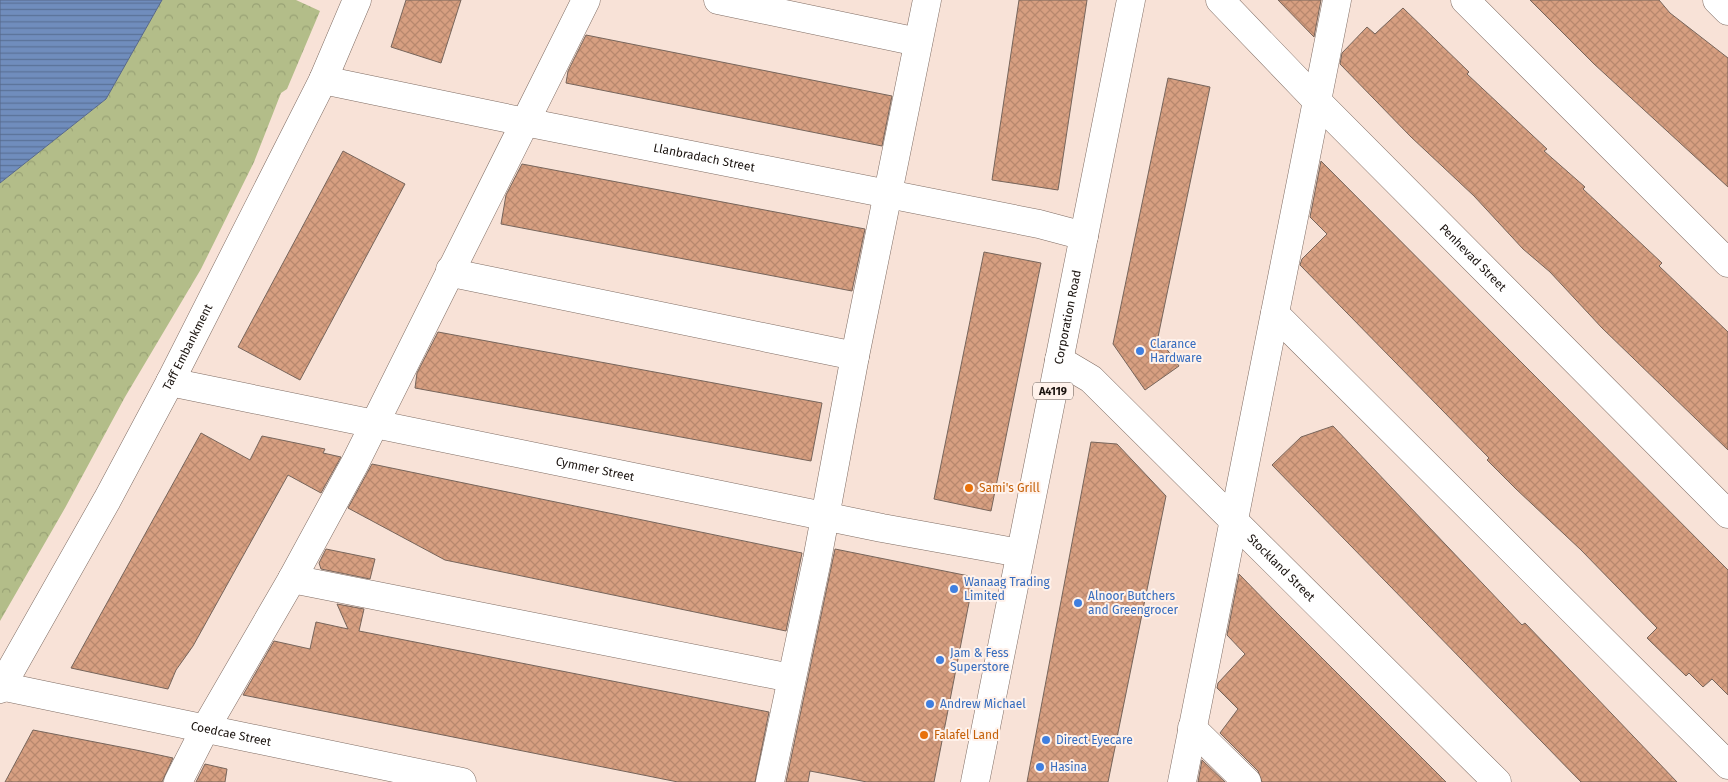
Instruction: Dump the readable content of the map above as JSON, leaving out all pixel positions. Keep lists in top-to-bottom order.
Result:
{
  "streets": {
    "street": [
      "Llanbradach Street",
      "Penhevad Street",
      "Corporation Road",
      "Taff Embankment",
      "A4119",
      "Cymmer Street",
      "Stockland Street",
      "Coedcae Street"
    ]
  },
  "crossings": [
    ["Llanbradach Street", "Corporation Road"],
    ["Llanbradach Street", "Taff Embankment"],
    ["Corporation Road", "Cymmer Street"],
    ["Corporation Road", "Stockland Street"],
    ["Taff Embankment", "Cymmer Street"],
    ["Taff Embankment", "Coedcae Street"]
  ],
  "places": [
    "Clarance Hardware",
    "Sami's Grill",
    "Wanaag Trading Limited",
    "Alnoor Butchers and Greengrocer",
    "Jam & Fess Superstore",
    "Andrew Michael",
    "Falafel Land",
    "Direct Eyecare",
    "Hasina"
  ]
}
